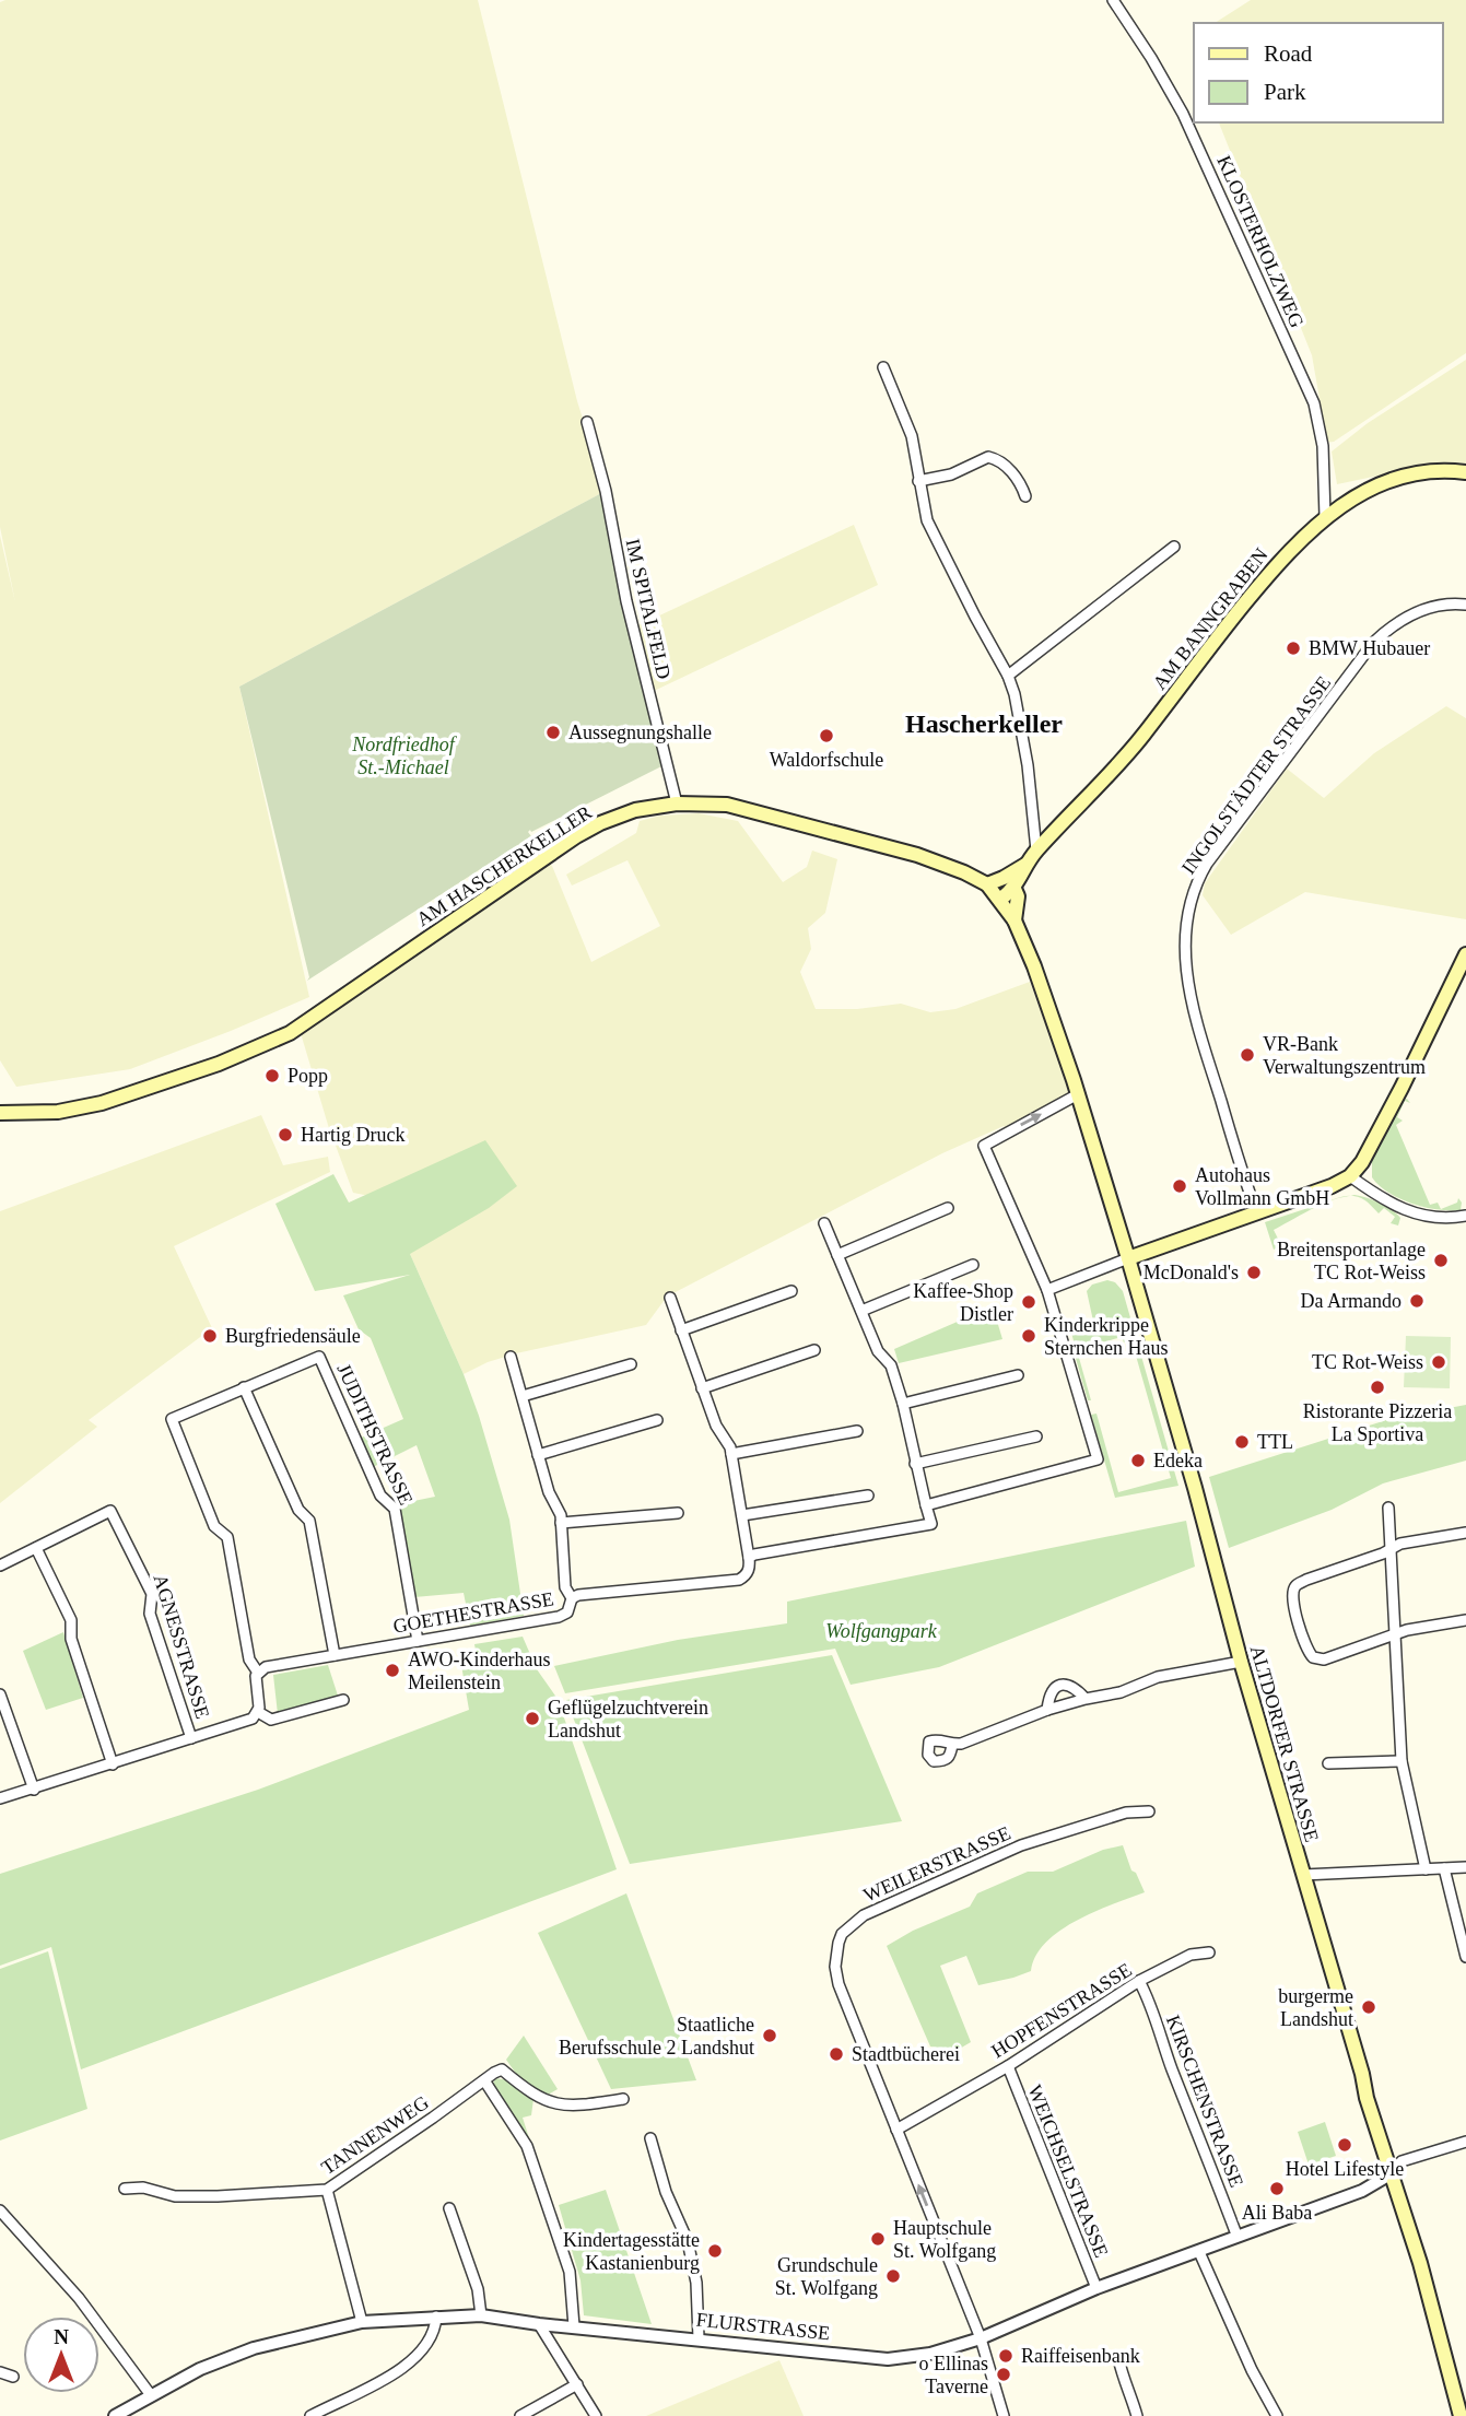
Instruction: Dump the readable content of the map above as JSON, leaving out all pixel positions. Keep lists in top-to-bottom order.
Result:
{
  "streets": {
    "main road": ["AM BANNGRABEN", "AM HASCHERKELLER", "ALTDORFER STRASSE"],
    "street": [
      "KLOSTERHOLZWEG",
      "IM SPITALFELD",
      "INGOLSTÄDTER STRASSE",
      "JUDITHSTRASSE",
      "GOETHESTRASSE",
      "AGNESSTRASSE",
      "WEILERSTRASSE",
      "HOPFENSTRASSE",
      "KIRSCHENSTRASSE",
      "TANNENWEG",
      "WEICHSELSTRASSE",
      "FLURSTRASSE"
    ]
  },
  "crossings": [
    ["KLOSTERHOLZWEG", "AM BANNGRABEN"],
    ["IM SPITALFELD", "AM HASCHERKELLER"],
    ["AM BANNGRABEN", "AM HASCHERKELLER"],
    ["AM HASCHERKELLER", "ALTDORFER STRASSE"],
    ["JUDITHSTRASSE", "GOETHESTRASSE"],
    ["ALTDORFER STRASSE", "FLURSTRASSE"],
    ["WEILERSTRASSE", "HOPFENSTRASSE"],
    ["WEILERSTRASSE", "FLURSTRASSE"],
    ["HOPFENSTRASSE", "KIRSCHENSTRASSE"],
    ["HOPFENSTRASSE", "WEICHSELSTRASSE"],
    ["KIRSCHENSTRASSE", "FLURSTRASSE"],
    ["WEICHSELSTRASSE", "FLURSTRASSE"]
  ],
  "districts": ["Hascherkeller"],
  "parks": ["Nordfriedhof St.-Michael", "Wolfgangpark"],
  "places": [
    "BMW Hubauer",
    "Aussegnungshalle",
    "Waldorfschule",
    "VR-Bank Verwaltungszentrum",
    "Popp",
    "Hartig Druck",
    "Autohaus Vollmann GmbH",
    "Breitensportanlage TC Rot-Weiss",
    "McDonald's",
    "Da Armando",
    "Kaffee-Shop Distler",
    "Burgfriedensäule",
    "Kinderkrippe Sternchen Haus",
    "TC Rot-Weiss",
    "Ristorante Pizzeria La Sportiva",
    "TTL",
    "Edeka",
    "AWO-Kinderhaus Meilenstein",
    "Geflügelzuchtverein Landshut",
    "burgerme Landshut",
    "Staatliche Berufsschule 2 Landshut",
    "Stadtbücherei",
    "Hotel Lifestyle",
    "Ali Baba",
    "Hauptschule St. Wolfgang",
    "Kindertagesstätte Kastanienburg",
    "Grundschule St. Wolfgang",
    "Raiffeisenbank",
    "o Ellinas Taverne"
  ],
  "legend": ["Road", "Park"],
  "north": "top"
}
